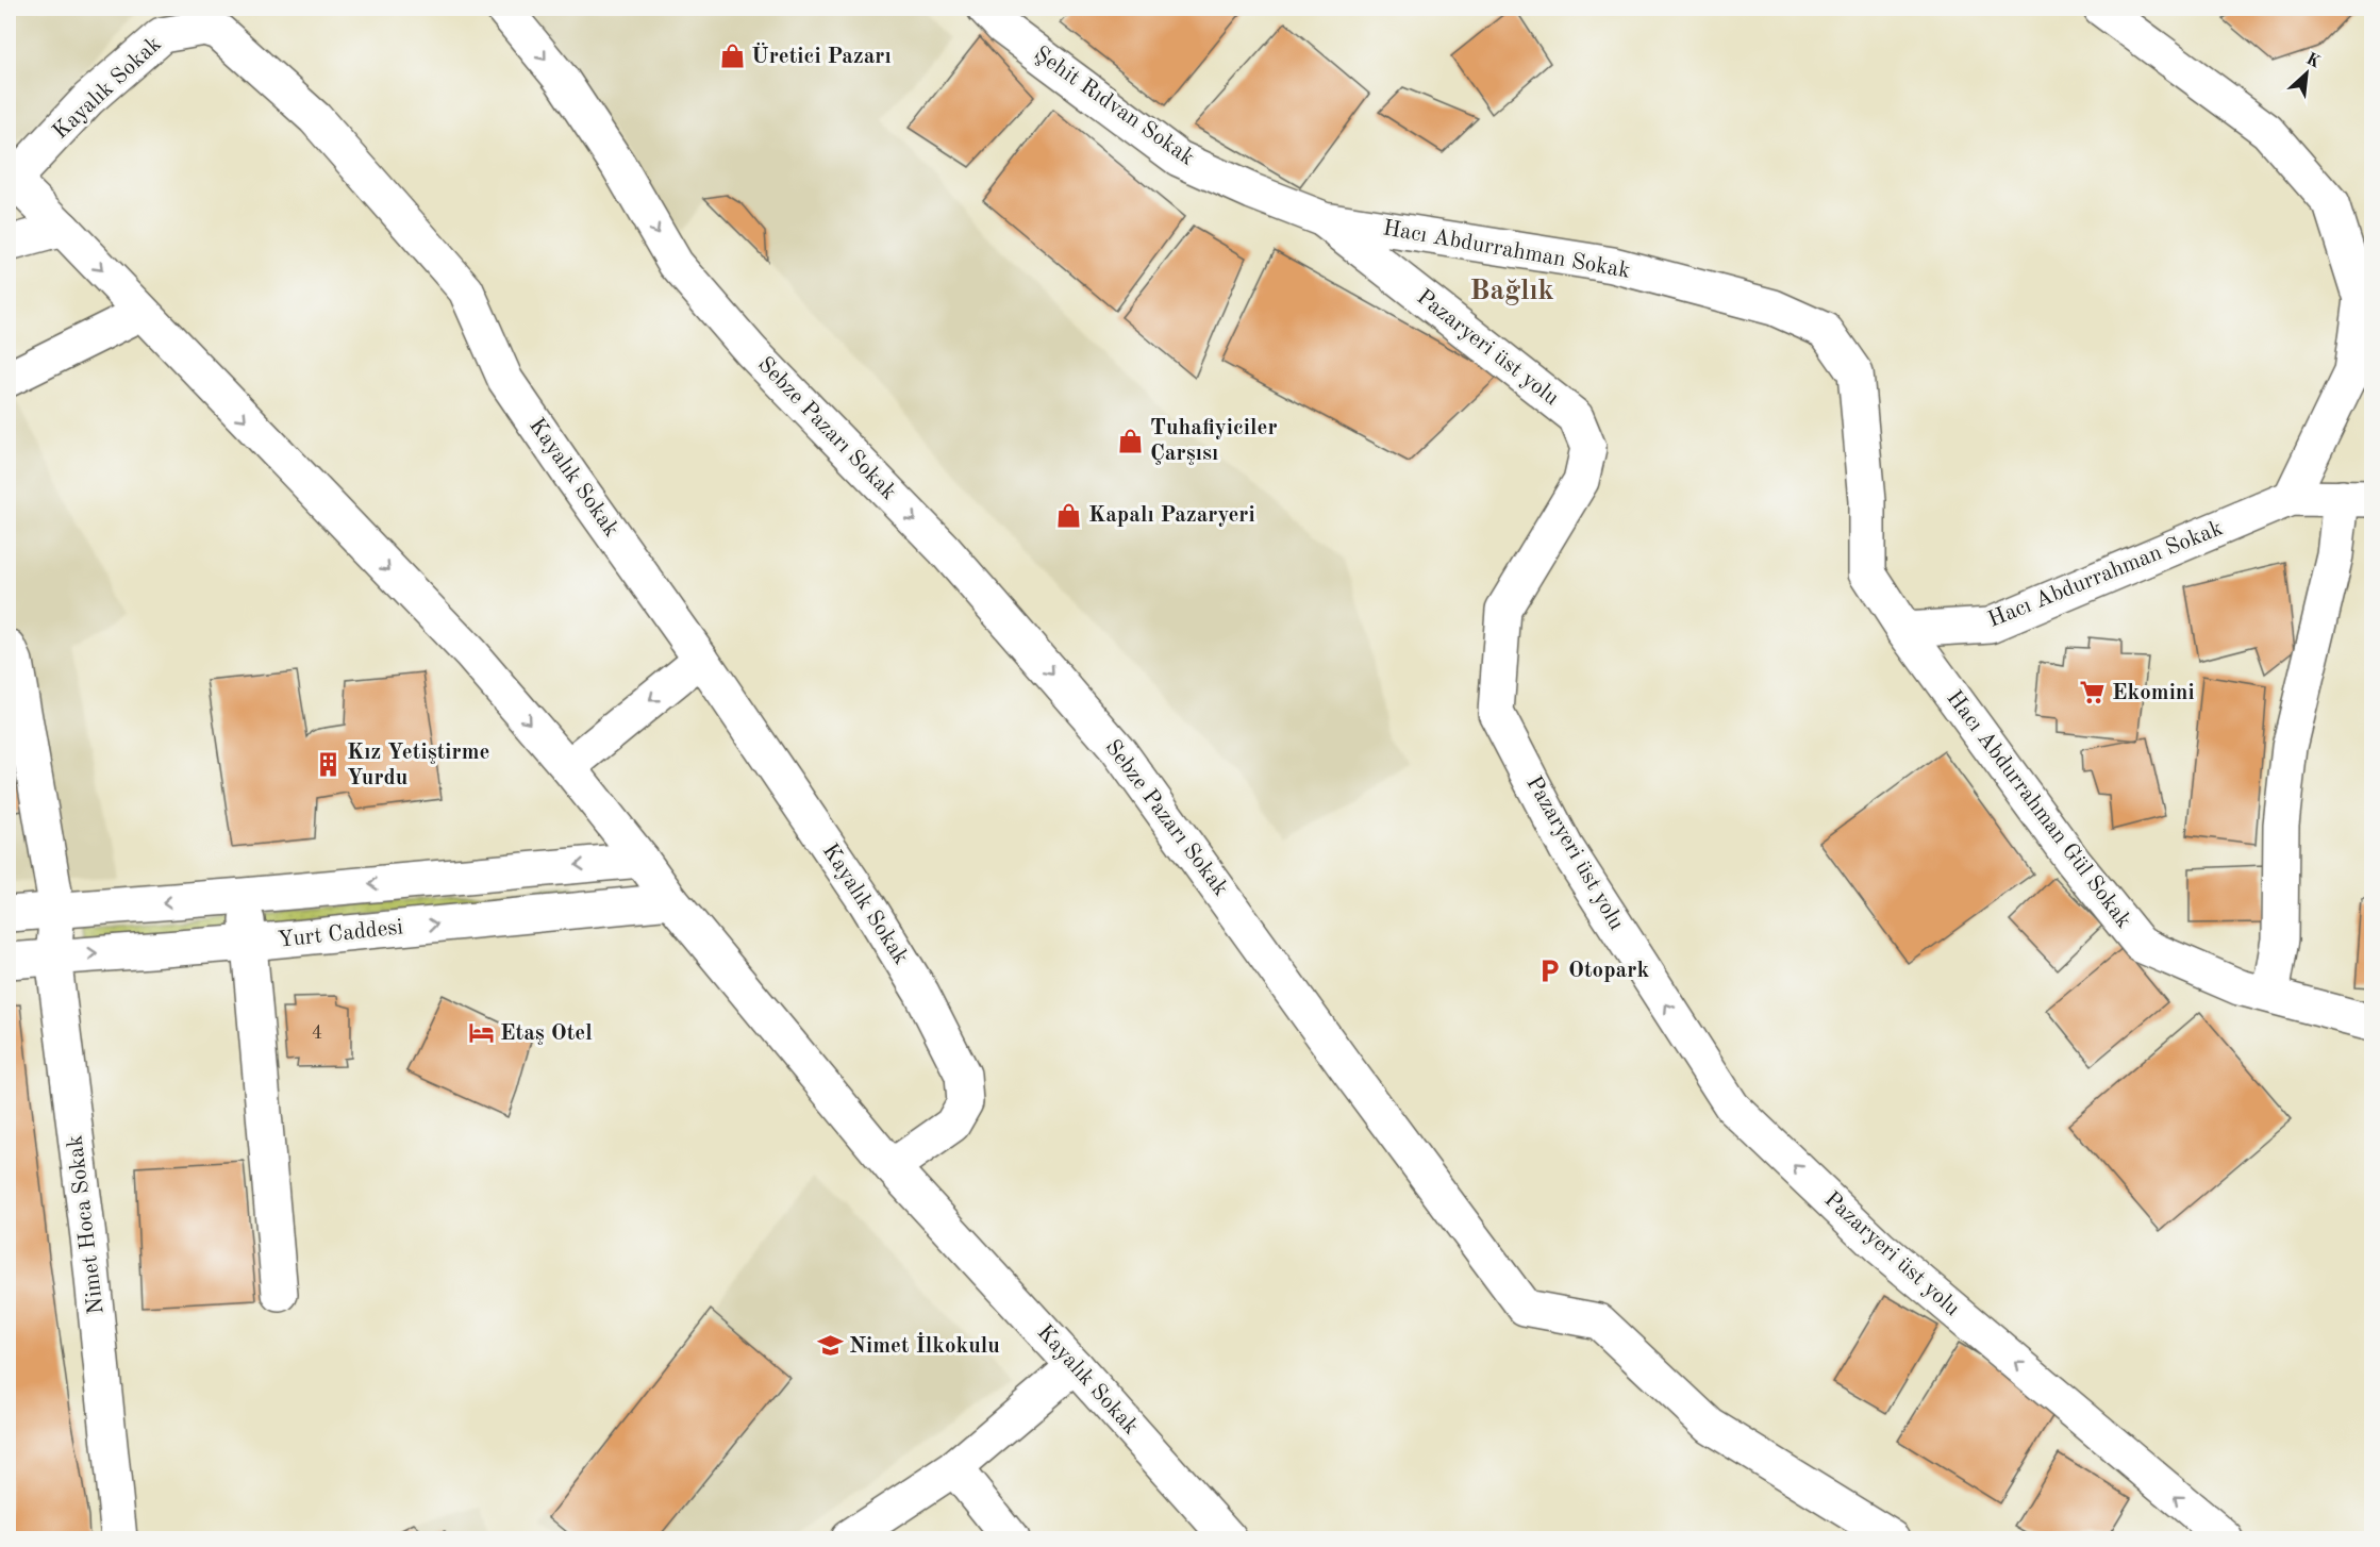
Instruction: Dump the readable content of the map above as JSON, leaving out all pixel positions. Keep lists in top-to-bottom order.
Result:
{
  "streets": {
    "street": [
      "Kayalık Sokak",
      "Şehit Rıdvan Sokak",
      "Hacı Abdurrahman Sokak",
      "Pazaryeri üst yolu",
      "Sebze Pazarı Sokak",
      "Hacı Abdurrahman Gül Sokak",
      "Yurt Caddesi",
      "Nimet Hoca Sokak"
    ]
  },
  "crossings": [
    ["Kayalık Sokak", "Yurt Caddesi"],
    ["Şehit Rıdvan Sokak", "Hacı Abdurrahman Sokak"],
    ["Şehit Rıdvan Sokak", "Pazaryeri üst yolu"],
    ["Hacı Abdurrahman Sokak", "Pazaryeri üst yolu"],
    ["Hacı Abdurrahman Sokak", "Hacı Abdurrahman Gül Sokak"],
    ["Yurt Caddesi", "Nimet Hoca Sokak"]
  ],
  "one_way": ["Pazaryeri üst yolu", "Sebze Pazarı Sokak"],
  "districts": ["Bağlık"],
  "places": {
    "shop": ["Üretici Pazarı", "Tuhafiyiciler Çarşısı", "Kapalı Pazaryeri"],
    "supermarket": ["Ekomini"],
    "building": ["Kız Yetiştirme Yurdu"],
    "parking": ["Otopark"],
    "hotel": ["Etaş Otel"],
    "school or university": ["Nimet İlkokulu"]
  },
  "house_numbers": ["4"],
  "north": "top right"
}
